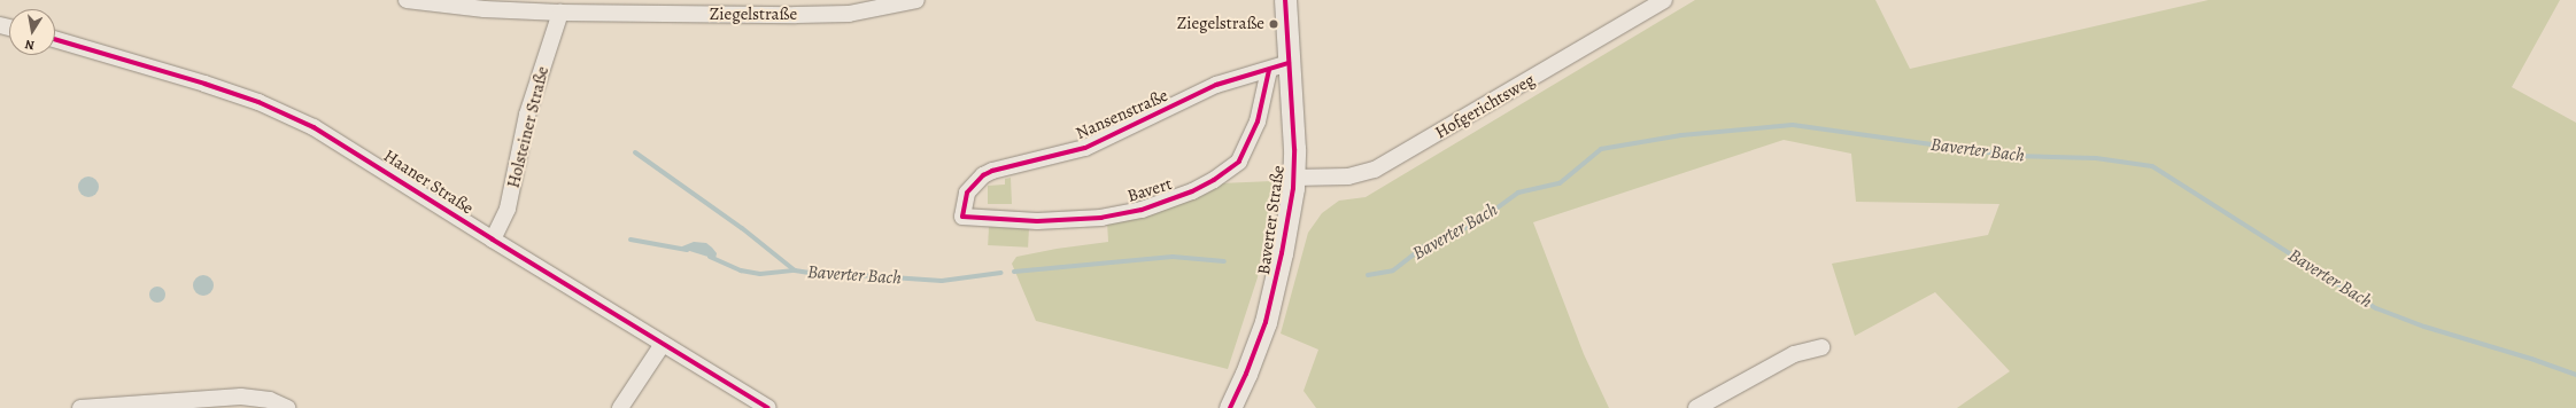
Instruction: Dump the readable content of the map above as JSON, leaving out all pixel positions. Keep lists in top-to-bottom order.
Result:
{
  "streets": {
    "main road": ["Baverter Straße"],
    "street": [
      "Ziegelstraße",
      "Hofgerichtsweg",
      "Nansenstraße",
      "Holsteiner Straße",
      "Haaner Straße",
      "Bavert"
    ]
  },
  "crossings": [
    ["Ziegelstraße", "Holsteiner Straße"],
    ["Hofgerichtsweg", "Baverter Straße"],
    ["Nansenstraße", "Bavert"],
    ["Nansenstraße", "Baverter Straße"],
    ["Holsteiner Straße", "Haaner Straße"],
    ["Bavert", "Baverter Straße"]
  ],
  "water": ["Baverter Bach"],
  "places": ["Ziegelstraße"],
  "north": "bottom"
}
